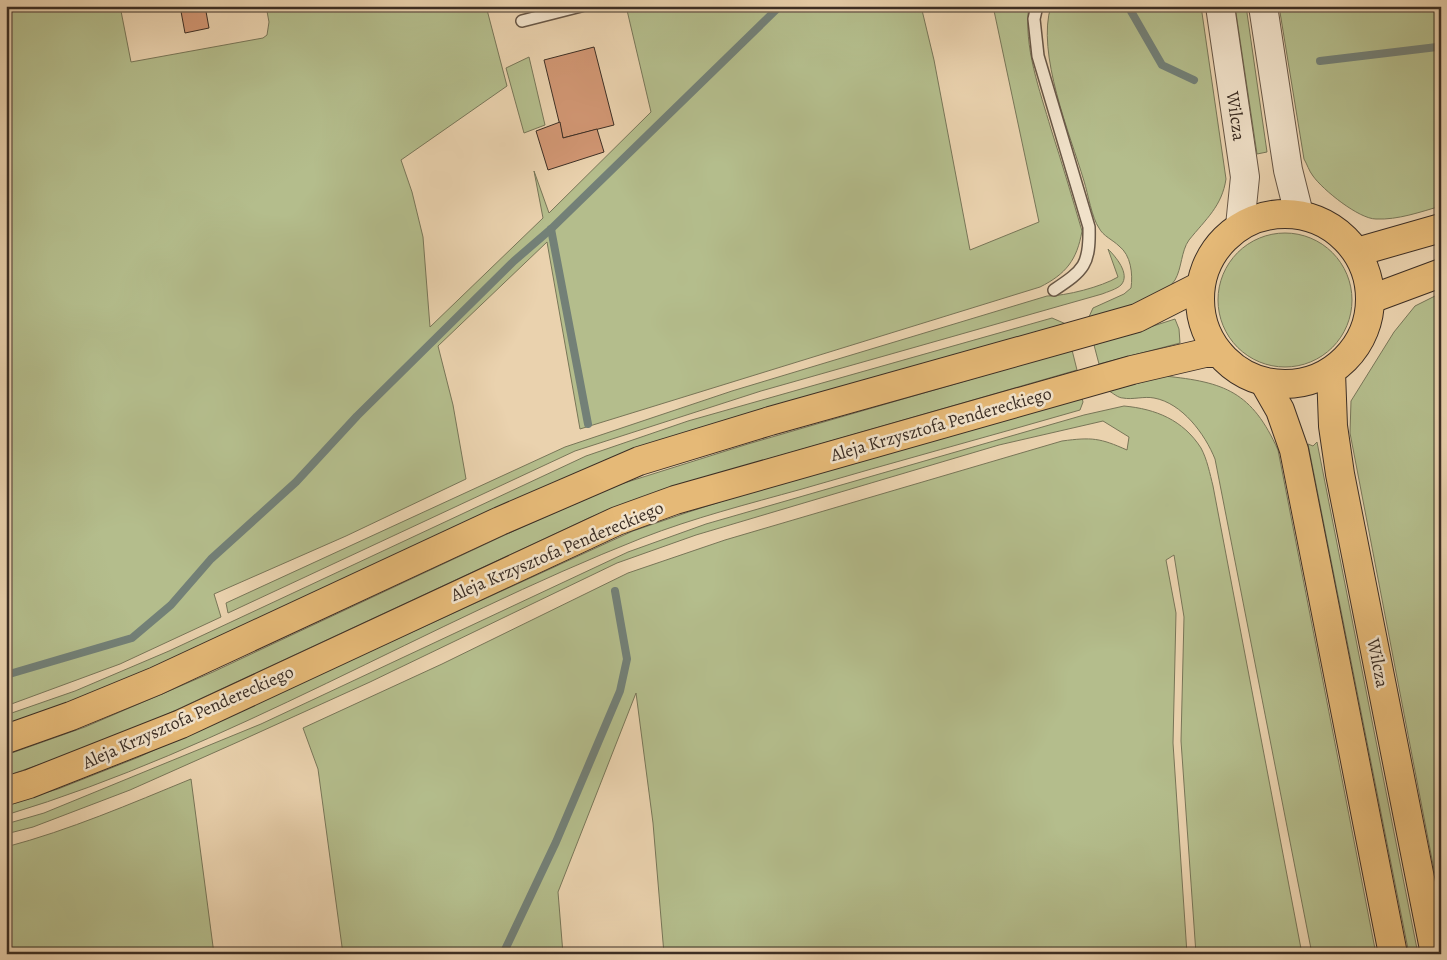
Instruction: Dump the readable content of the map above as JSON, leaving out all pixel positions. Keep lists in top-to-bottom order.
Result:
{
  "streets": {
    "main road": ["Wilcza", "Aleja Krzysztofa Pendereckiego"]
  },
  "crossings": [
    ["Wilcza", "Aleja Krzysztofa Pendereckiego"]
  ]
}
